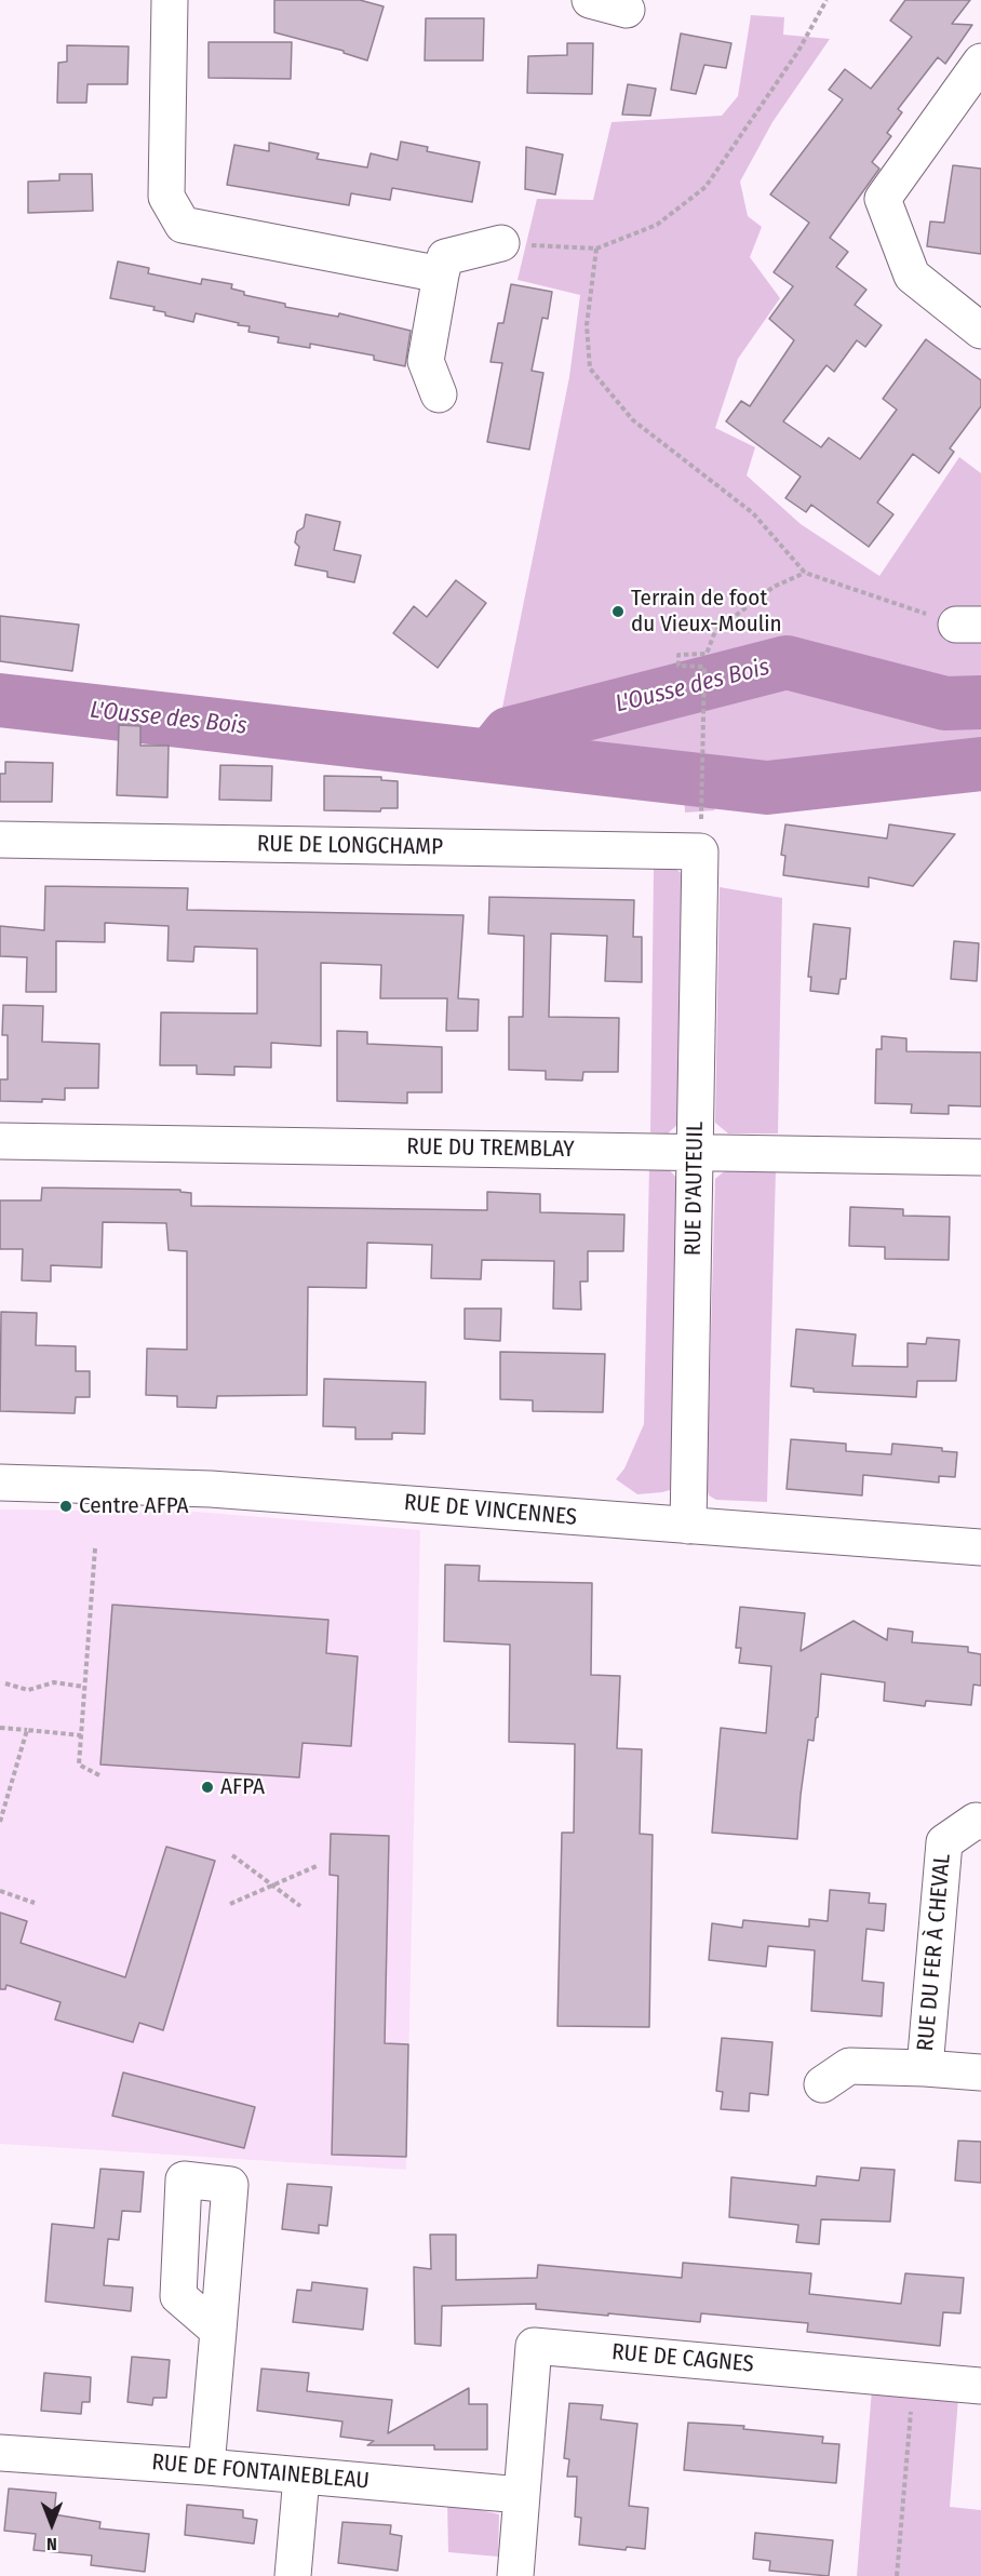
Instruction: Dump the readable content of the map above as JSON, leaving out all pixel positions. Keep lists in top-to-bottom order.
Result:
{
  "streets": {
    "street": [
      "RUE DE LONGCHAMP",
      "RUE DU TREMBLAY",
      "RUE D'AUTEUIL",
      "RUE DE VINCENNES",
      "RUE DU FER À CHEVAL",
      "RUE DE CAGNES",
      "RUE DE FONTAINEBLEAU"
    ]
  },
  "crossings": [
    ["RUE DE LONGCHAMP", "RUE D'AUTEUIL"],
    ["RUE DU TREMBLAY", "RUE D'AUTEUIL"],
    ["RUE D'AUTEUIL", "RUE DE VINCENNES"],
    ["RUE DE CAGNES", "RUE DE FONTAINEBLEAU"]
  ],
  "water": ["L'Ousse des Bois"],
  "places": ["Terrain de foot du Vieux-Moulin", "Centre AFPA", "AFPA"],
  "north": "bottom"
}
